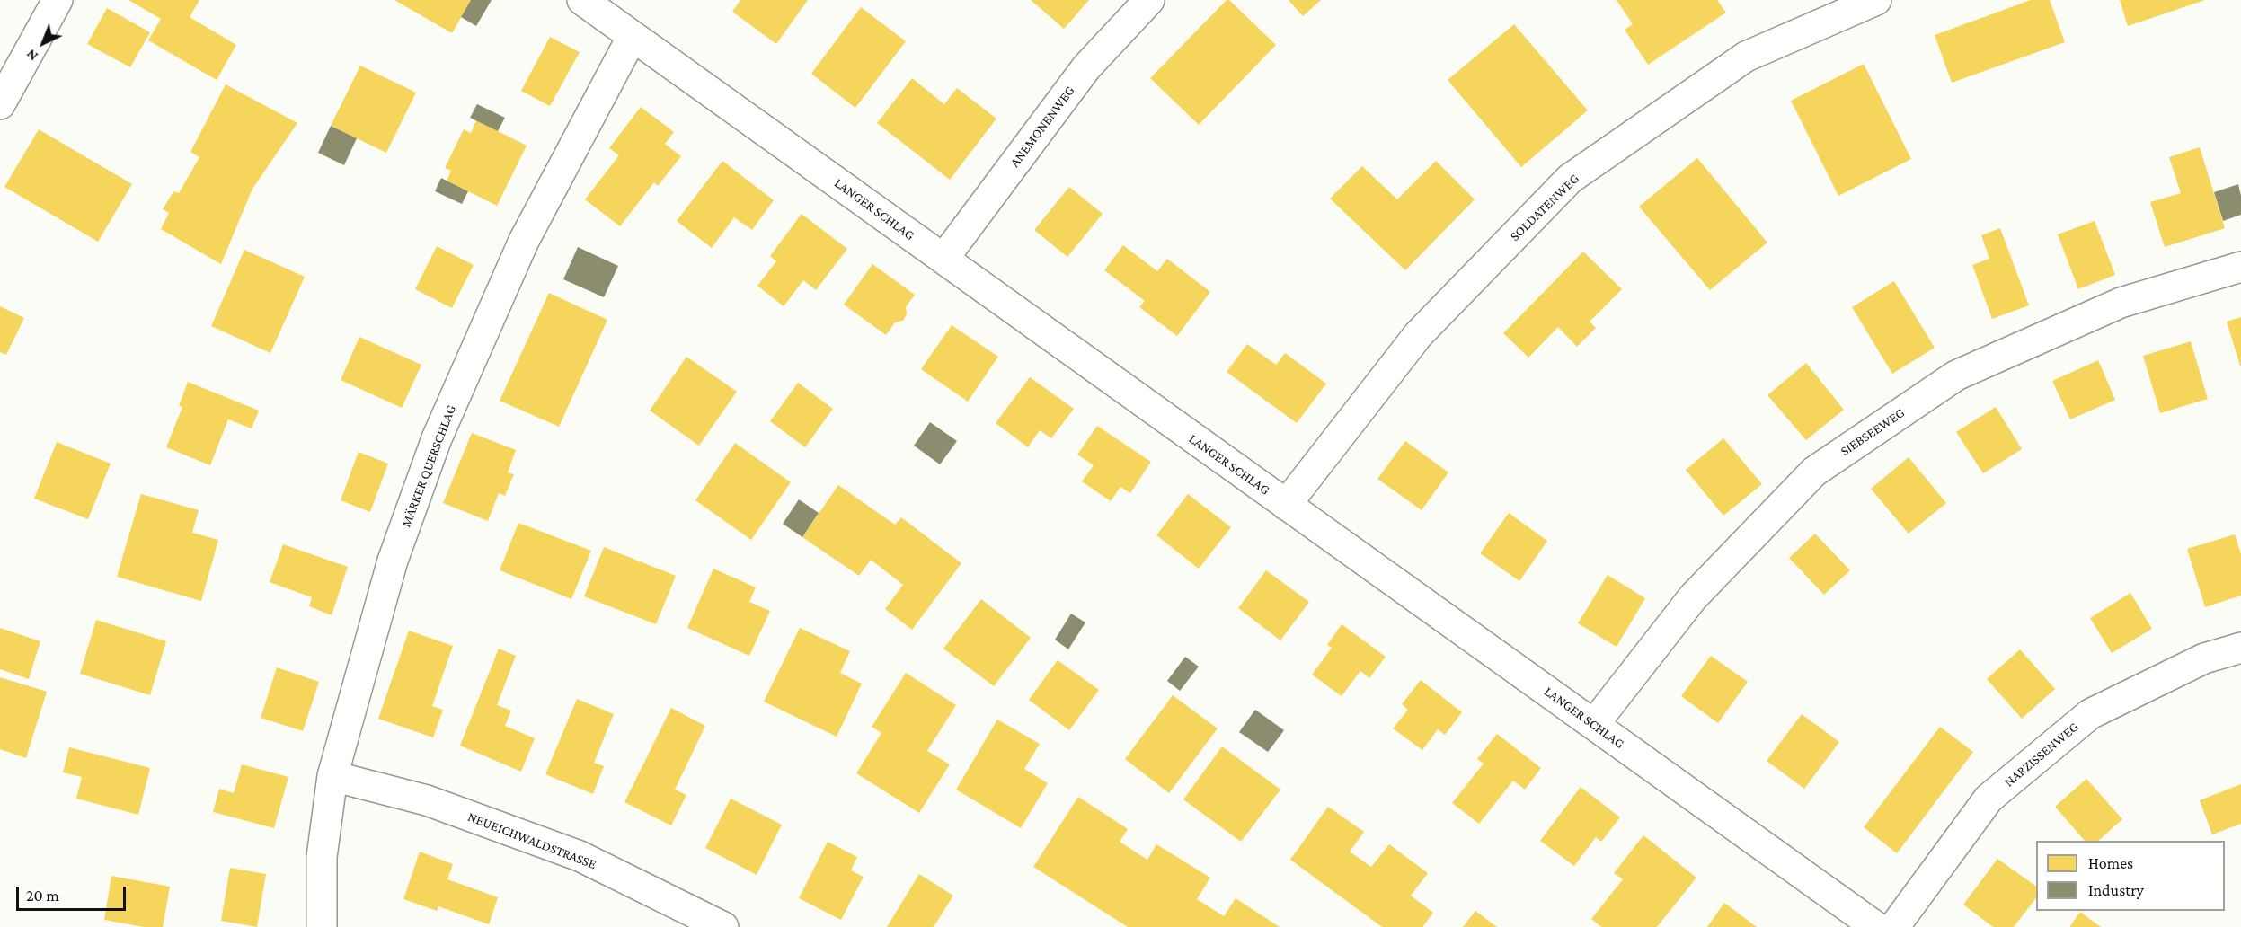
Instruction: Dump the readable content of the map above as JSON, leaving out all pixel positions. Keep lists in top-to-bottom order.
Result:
{
  "streets": {
    "street": [
      "ANEMONENWEG",
      "SOLDATENWEG",
      "LANGER SCHLAG",
      "SIEBSEEWEG",
      "MÄRKER QUERSCHLAG",
      "NARZISSENWEG",
      "NEUEICHWALDSTRASSE"
    ]
  },
  "crossings": [
    ["ANEMONENWEG", "LANGER SCHLAG"],
    ["SOLDATENWEG", "LANGER SCHLAG"],
    ["LANGER SCHLAG", "SIEBSEEWEG"],
    ["LANGER SCHLAG", "MÄRKER QUERSCHLAG"],
    ["MÄRKER QUERSCHLAG", "NEUEICHWALDSTRASSE"]
  ],
  "legend": ["Homes", "Industry"],
  "scale_bar": "20 m",
  "north": "bottom left"
}
